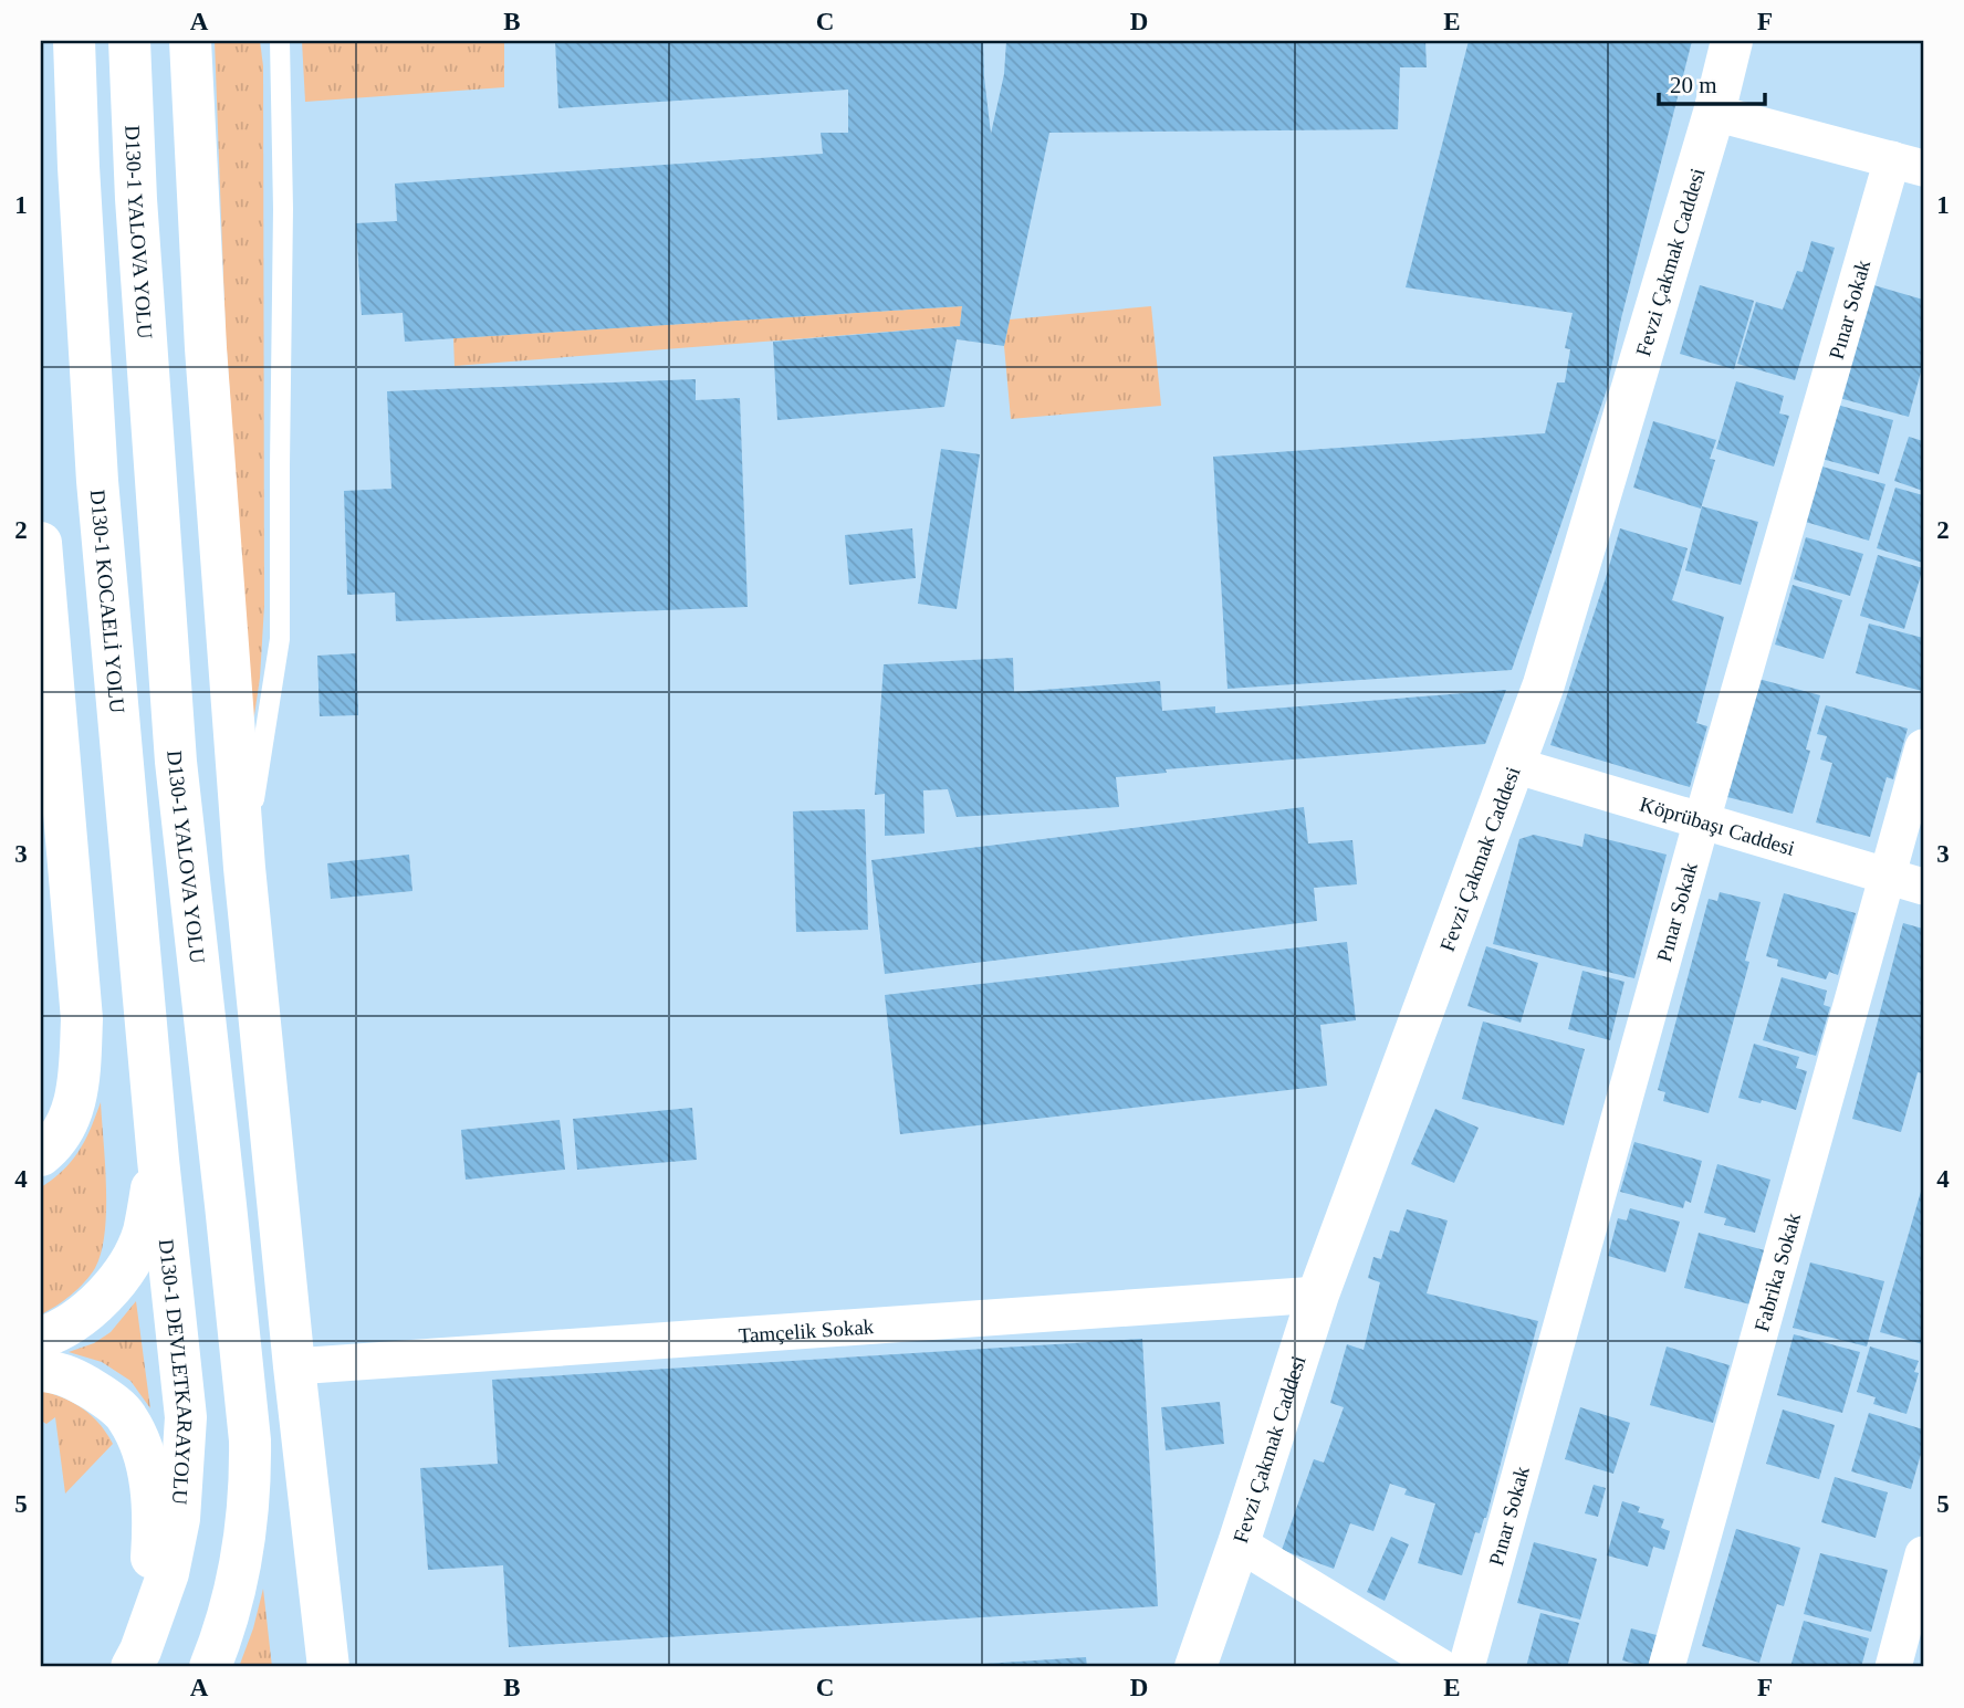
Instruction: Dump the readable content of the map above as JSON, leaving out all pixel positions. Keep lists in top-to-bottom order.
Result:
{
  "streets": {
    "main road": [
      "D130-1 YALOVA YOLU",
      "Fevzi Çakmak Caddesi",
      "D130-1 KOCAELİ YOLU",
      "D130-1 DEVLETKARAYOLU"
    ],
    "street": [
      "Pınar Sokak",
      "Köprübaşı Caddesi",
      "Fabrika Sokak",
      "Tamçelik Sokak"
    ]
  },
  "crossings": [
    ["Fevzi Çakmak Caddesi", "Köprübaşı Caddesi"],
    ["Fevzi Çakmak Caddesi", "Tamçelik Sokak"],
    ["Pınar Sokak", "Köprübaşı Caddesi"],
    ["D130-1 KOCAELİ YOLU", "D130-1 DEVLETKARAYOLU"],
    ["Köprübaşı Caddesi", "Fabrika Sokak"]
  ],
  "scale_bar": "20 m",
  "grid": {
    "columns": [
      "A",
      "B",
      "C",
      "D",
      "E",
      "F"
    ],
    "rows": [
      "1",
      "2",
      "3",
      "4",
      "5"
    ]
  }
}
